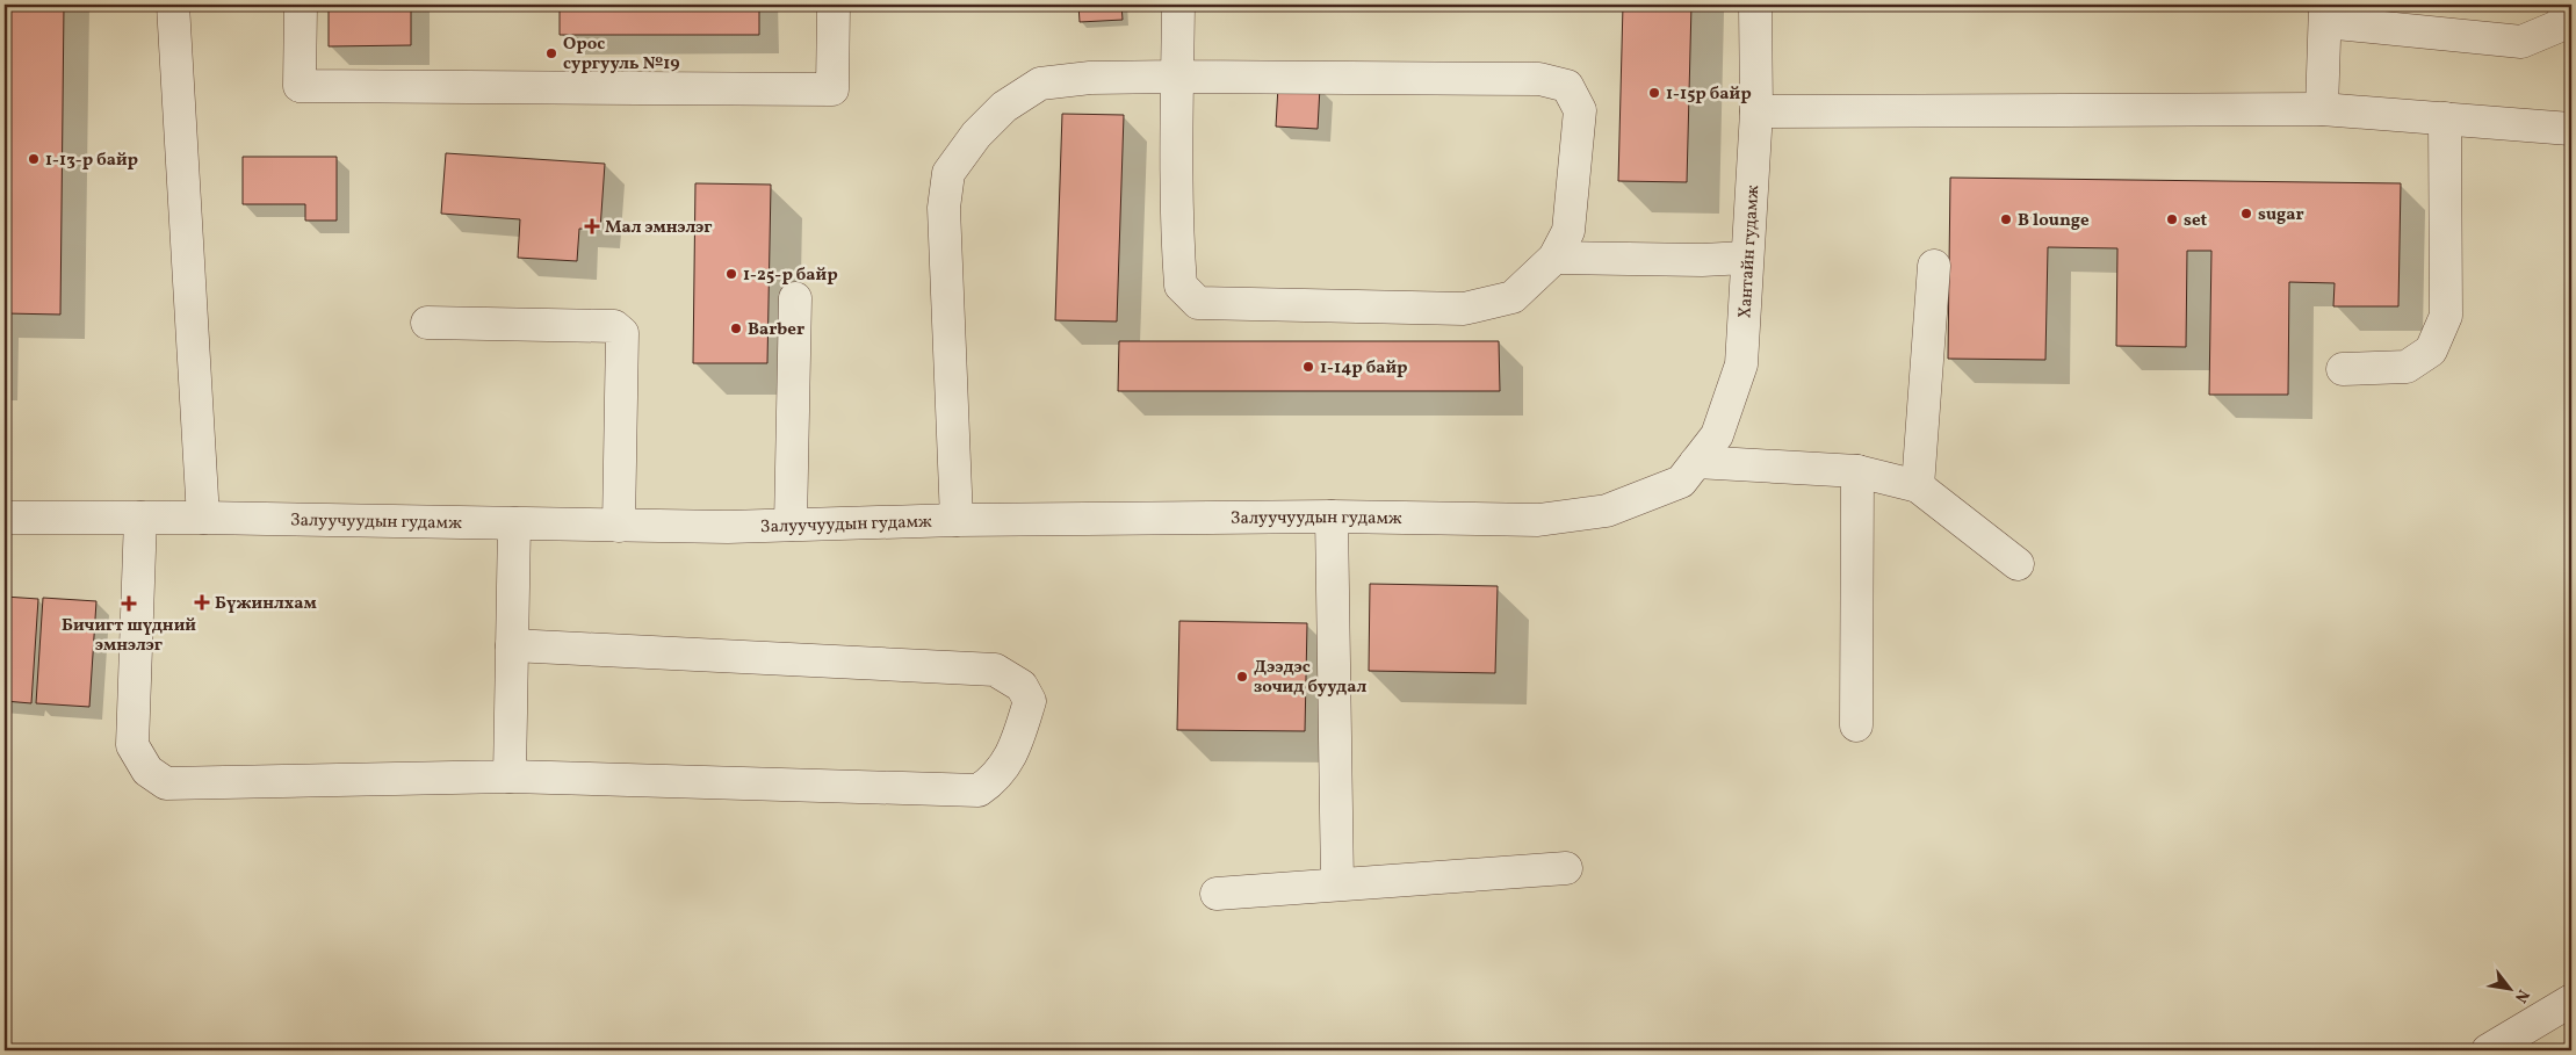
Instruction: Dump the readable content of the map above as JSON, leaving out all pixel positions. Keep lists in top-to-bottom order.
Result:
{
  "streets": {
    "street": ["Хантайн гудамж", "Залуучуудын гудамж"]
  },
  "crossings": [
    ["Хантайн гудамж", "Залуучуудын гудамж"]
  ],
  "places": {
    "other": [
      "Орос сургууль №19",
      "1-15р байр",
      "1-13-р байр",
      "sugar",
      "B lounge",
      "set",
      "1-25-р байр",
      "Barber",
      "1-14р байр",
      "Дээдэс зочид буудал"
    ],
    "health": ["Мал эмнэлэг", "Бүжинлхам", "Бичигт шүдний эмнэлэг"]
  },
  "north": "bottom right"
}
